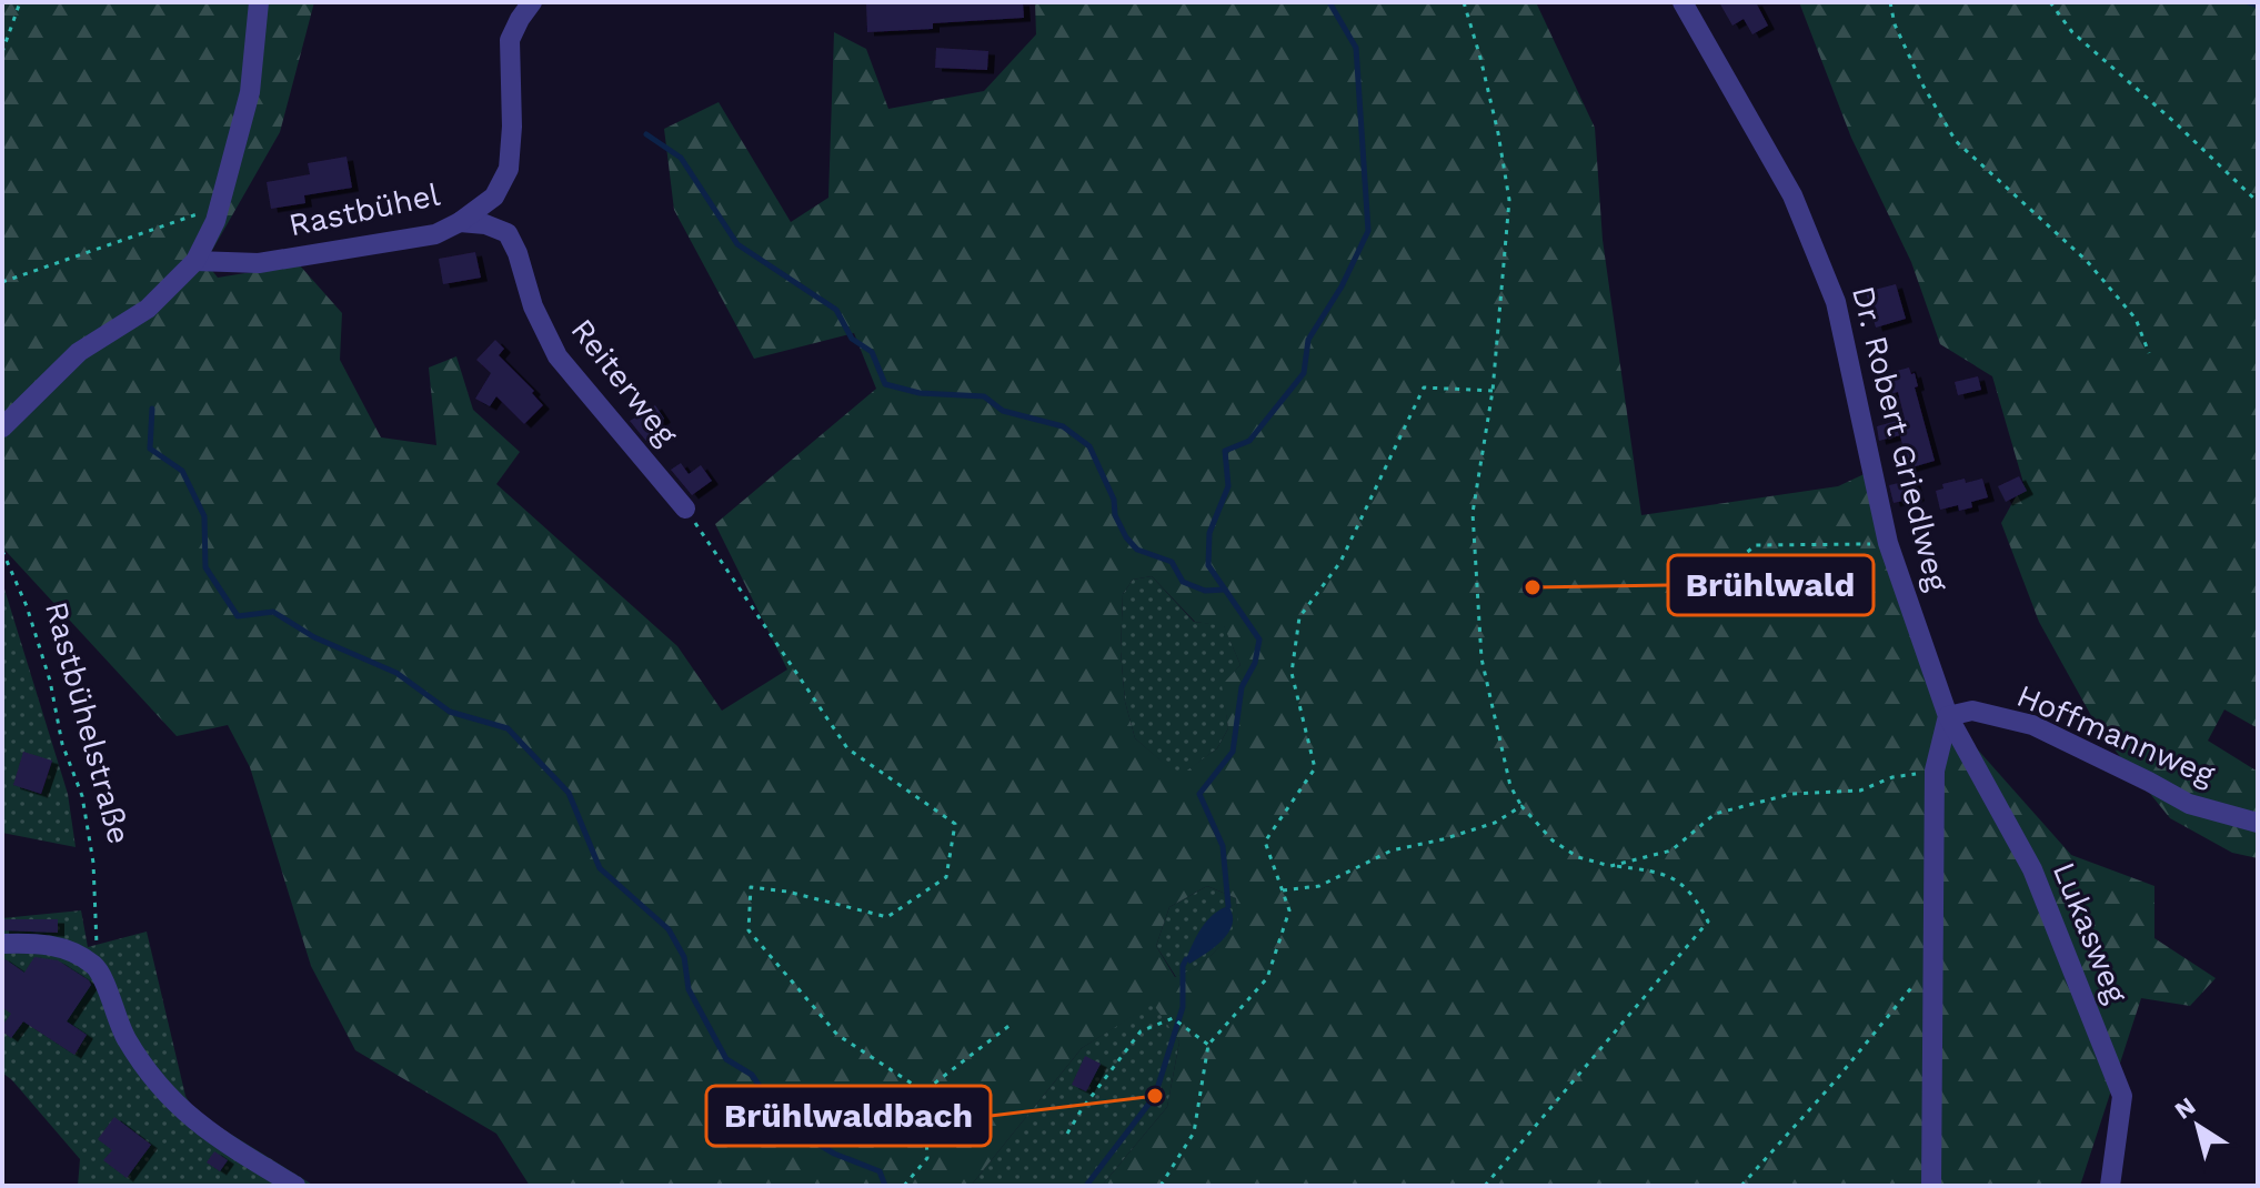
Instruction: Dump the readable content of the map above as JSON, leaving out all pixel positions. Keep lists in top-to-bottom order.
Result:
{
  "streets": {
    "street": [
      "Rastbühel",
      "Reiterweg",
      "Dr. Robert Griedlweg",
      "Hoffmannweg",
      "Lukasweg"
    ],
    "path": ["Rastbühelstraße"]
  },
  "crossings": [
    ["Rastbühel", "Reiterweg"],
    ["Dr. Robert Griedlweg", "Hoffmannweg"],
    ["Dr. Robert Griedlweg", "Lukasweg"],
    ["Hoffmannweg", "Lukasweg"]
  ],
  "places": ["Brühlwald", "Brühlwaldbach"],
  "north": "top left"
}
